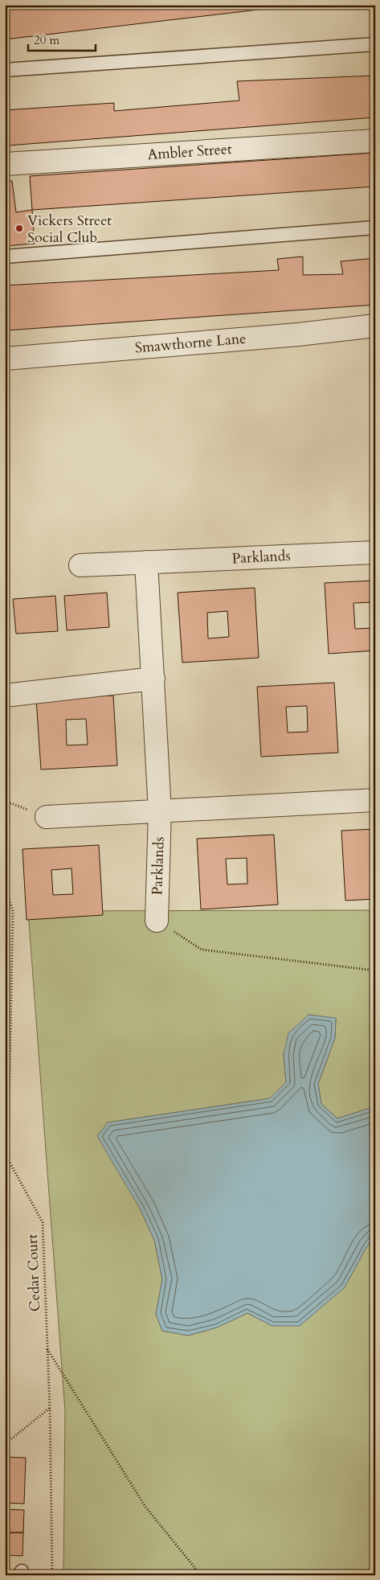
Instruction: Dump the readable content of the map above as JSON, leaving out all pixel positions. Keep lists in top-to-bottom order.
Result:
{
  "streets": {
    "street": ["Ambler Street", "Smawthorne Lane", "Parklands"],
    "path": ["Cedar Court"]
  },
  "places": ["Vickers Street Social Club"],
  "scale_bar": "20 m"
}
